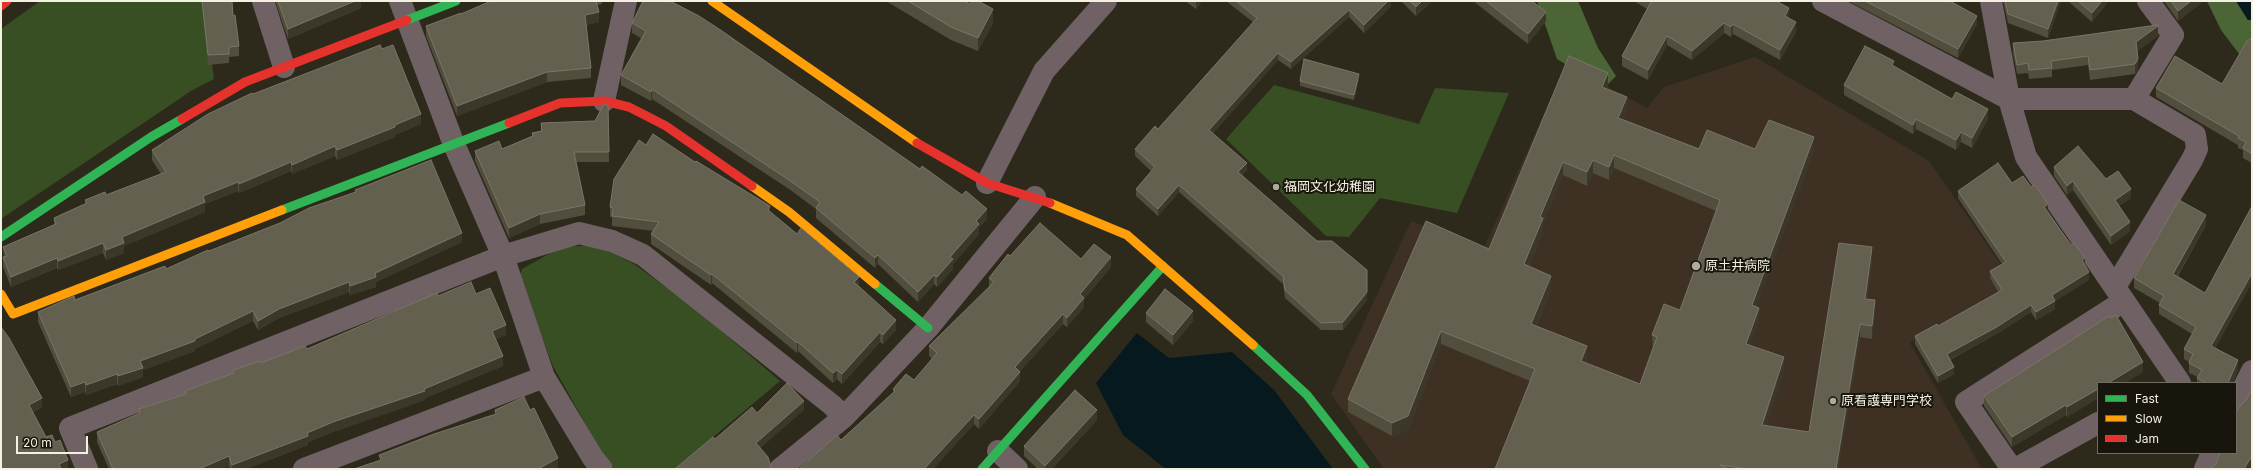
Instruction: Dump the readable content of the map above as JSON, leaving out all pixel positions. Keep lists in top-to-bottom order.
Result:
{
  "places": ["福岡文化幼稚園", "原土井病院", "原看護専門学校"],
  "legend": ["Fast", "Slow", "Jam"],
  "scale_bar": "20 m"
}
